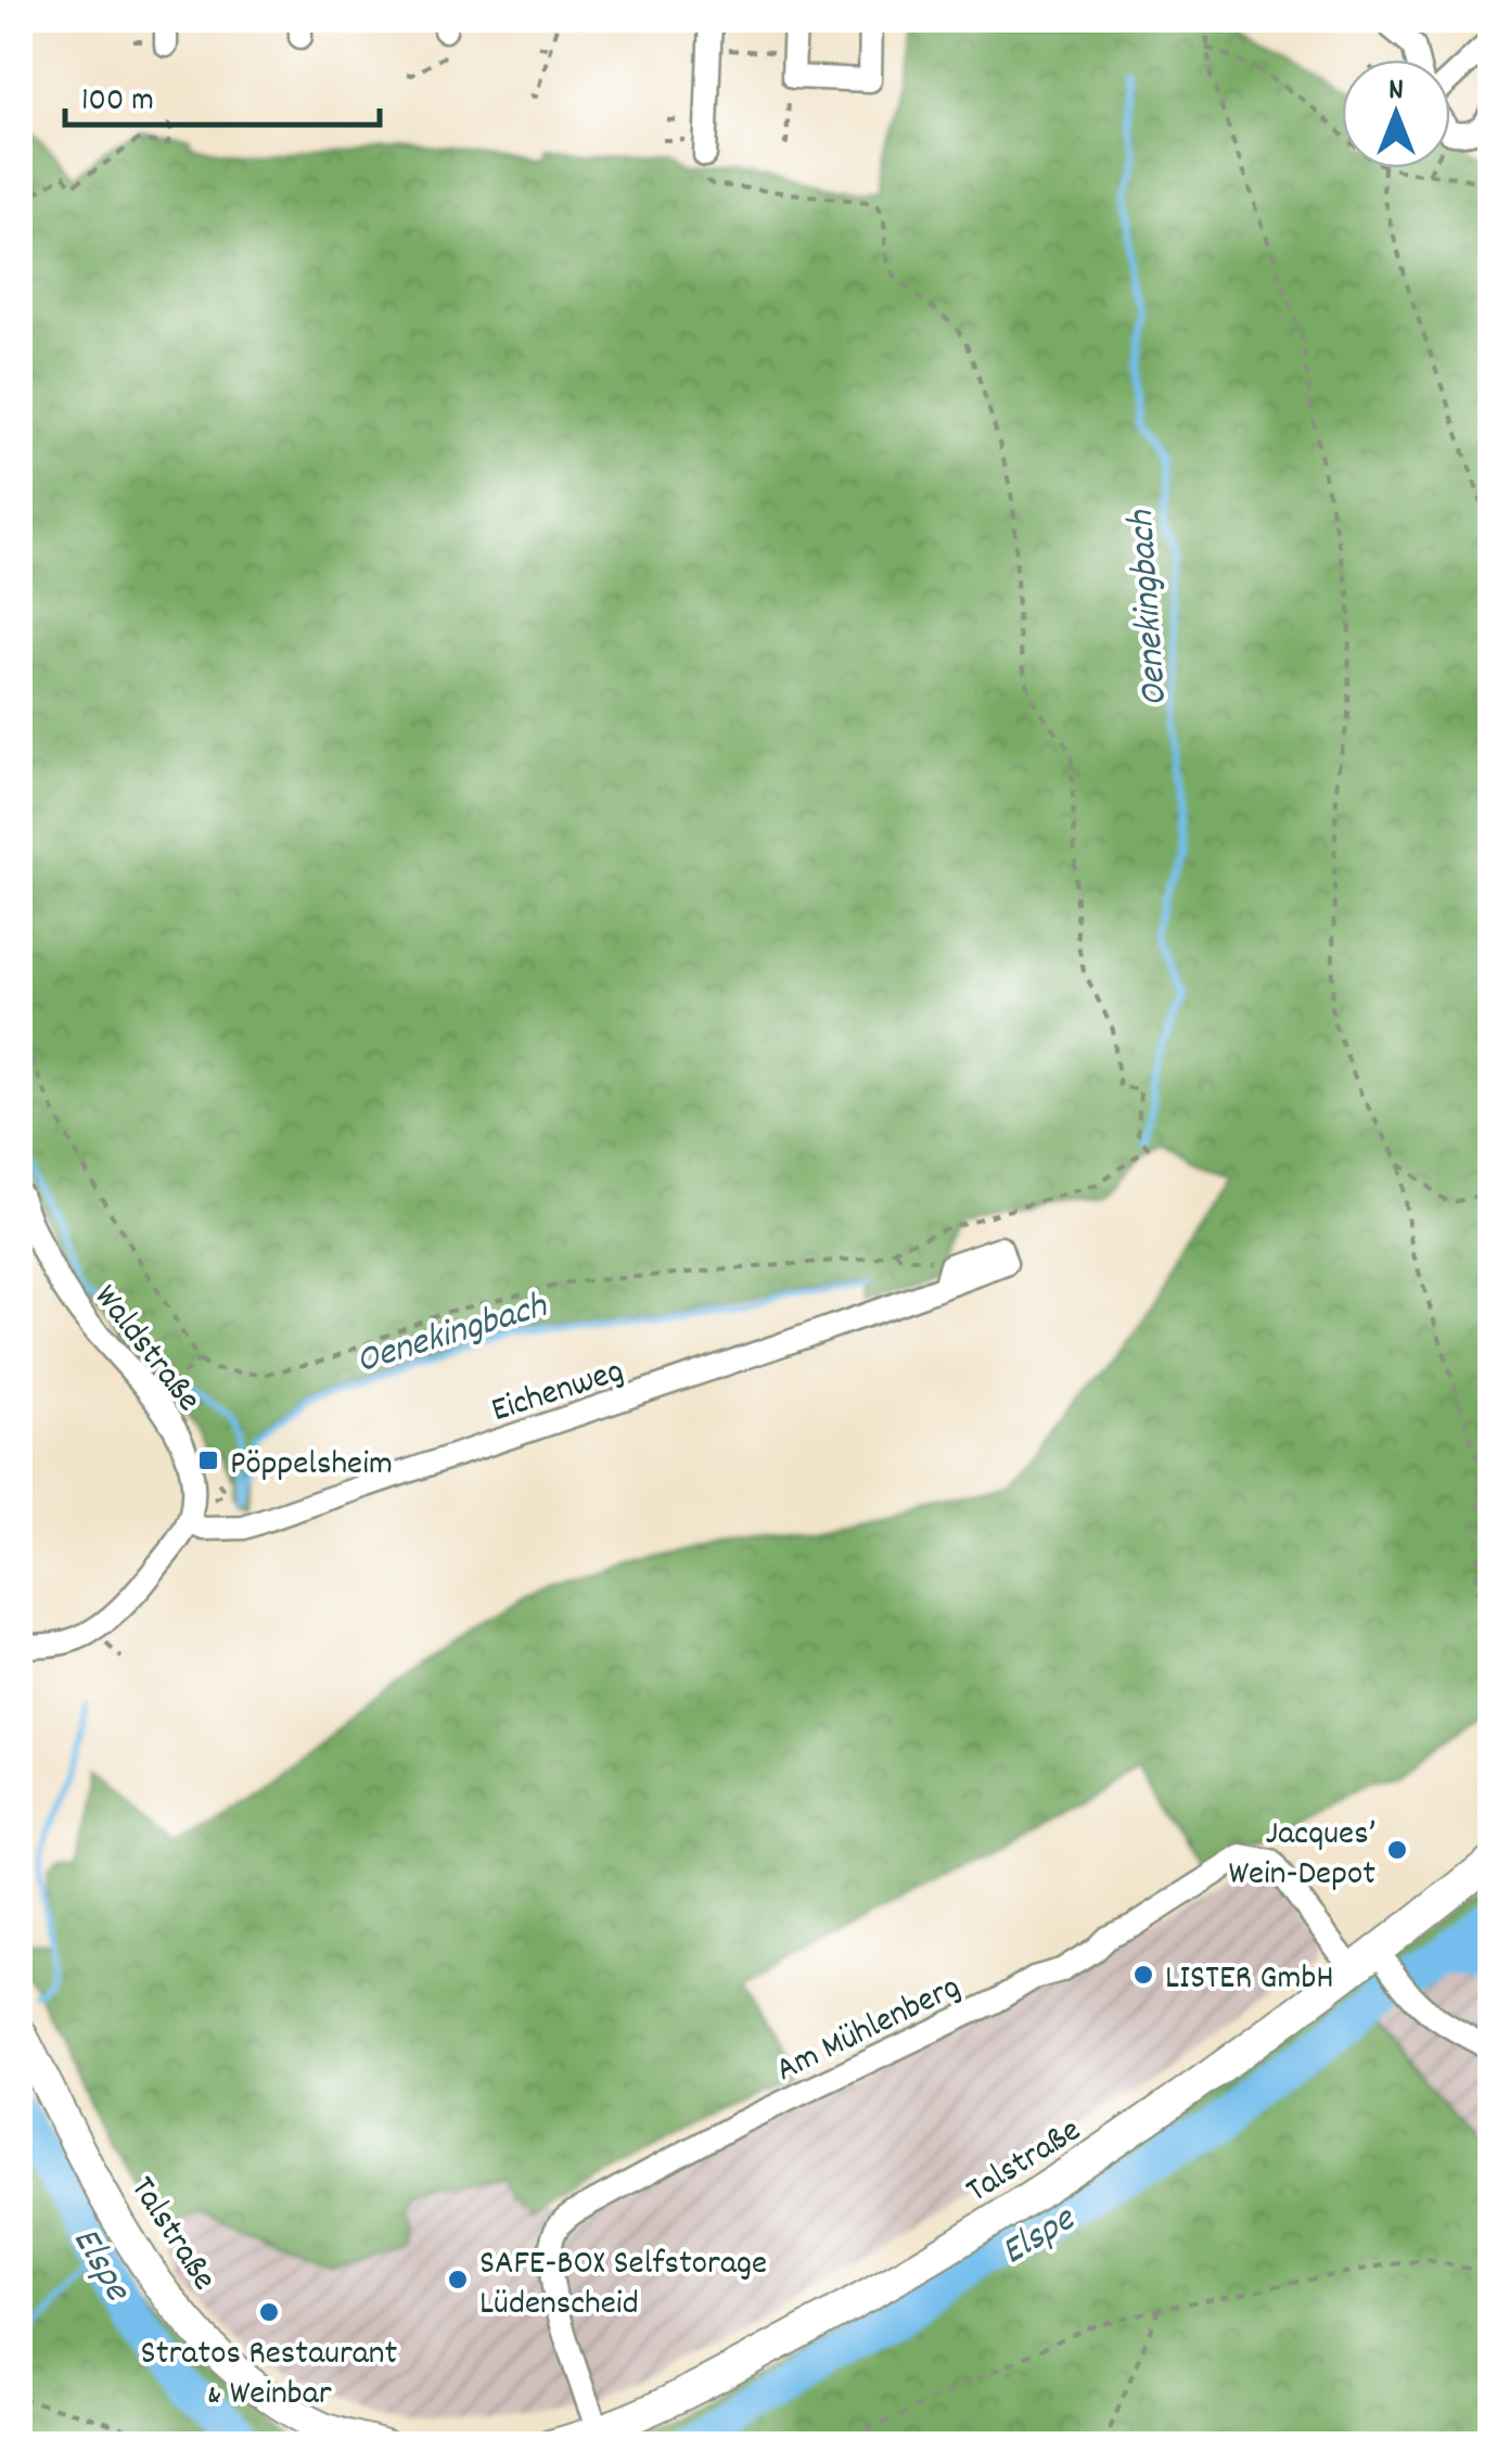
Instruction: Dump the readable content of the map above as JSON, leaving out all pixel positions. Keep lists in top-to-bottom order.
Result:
{
  "streets": {
    "main road": ["Talstraße"],
    "street": ["Waldstraße", "Eichenweg", "Am Mühlenberg"]
  },
  "crossings": [
    ["Waldstraße", "Eichenweg"],
    ["Am Mühlenberg", "Talstraße"]
  ],
  "water": ["Oenekingbach", "Elspe"],
  "places": {
    "transit": ["Pöppelsheim"],
    "other": [
      "Jacques’ Wein-Depot",
      "LISTER GmbH",
      "SAFE-BOX Selfstorage Lüdenscheid",
      "Stratos Restaurant & Weinbar"
    ]
  },
  "scale_bar": "100 m",
  "north": "top"
}
